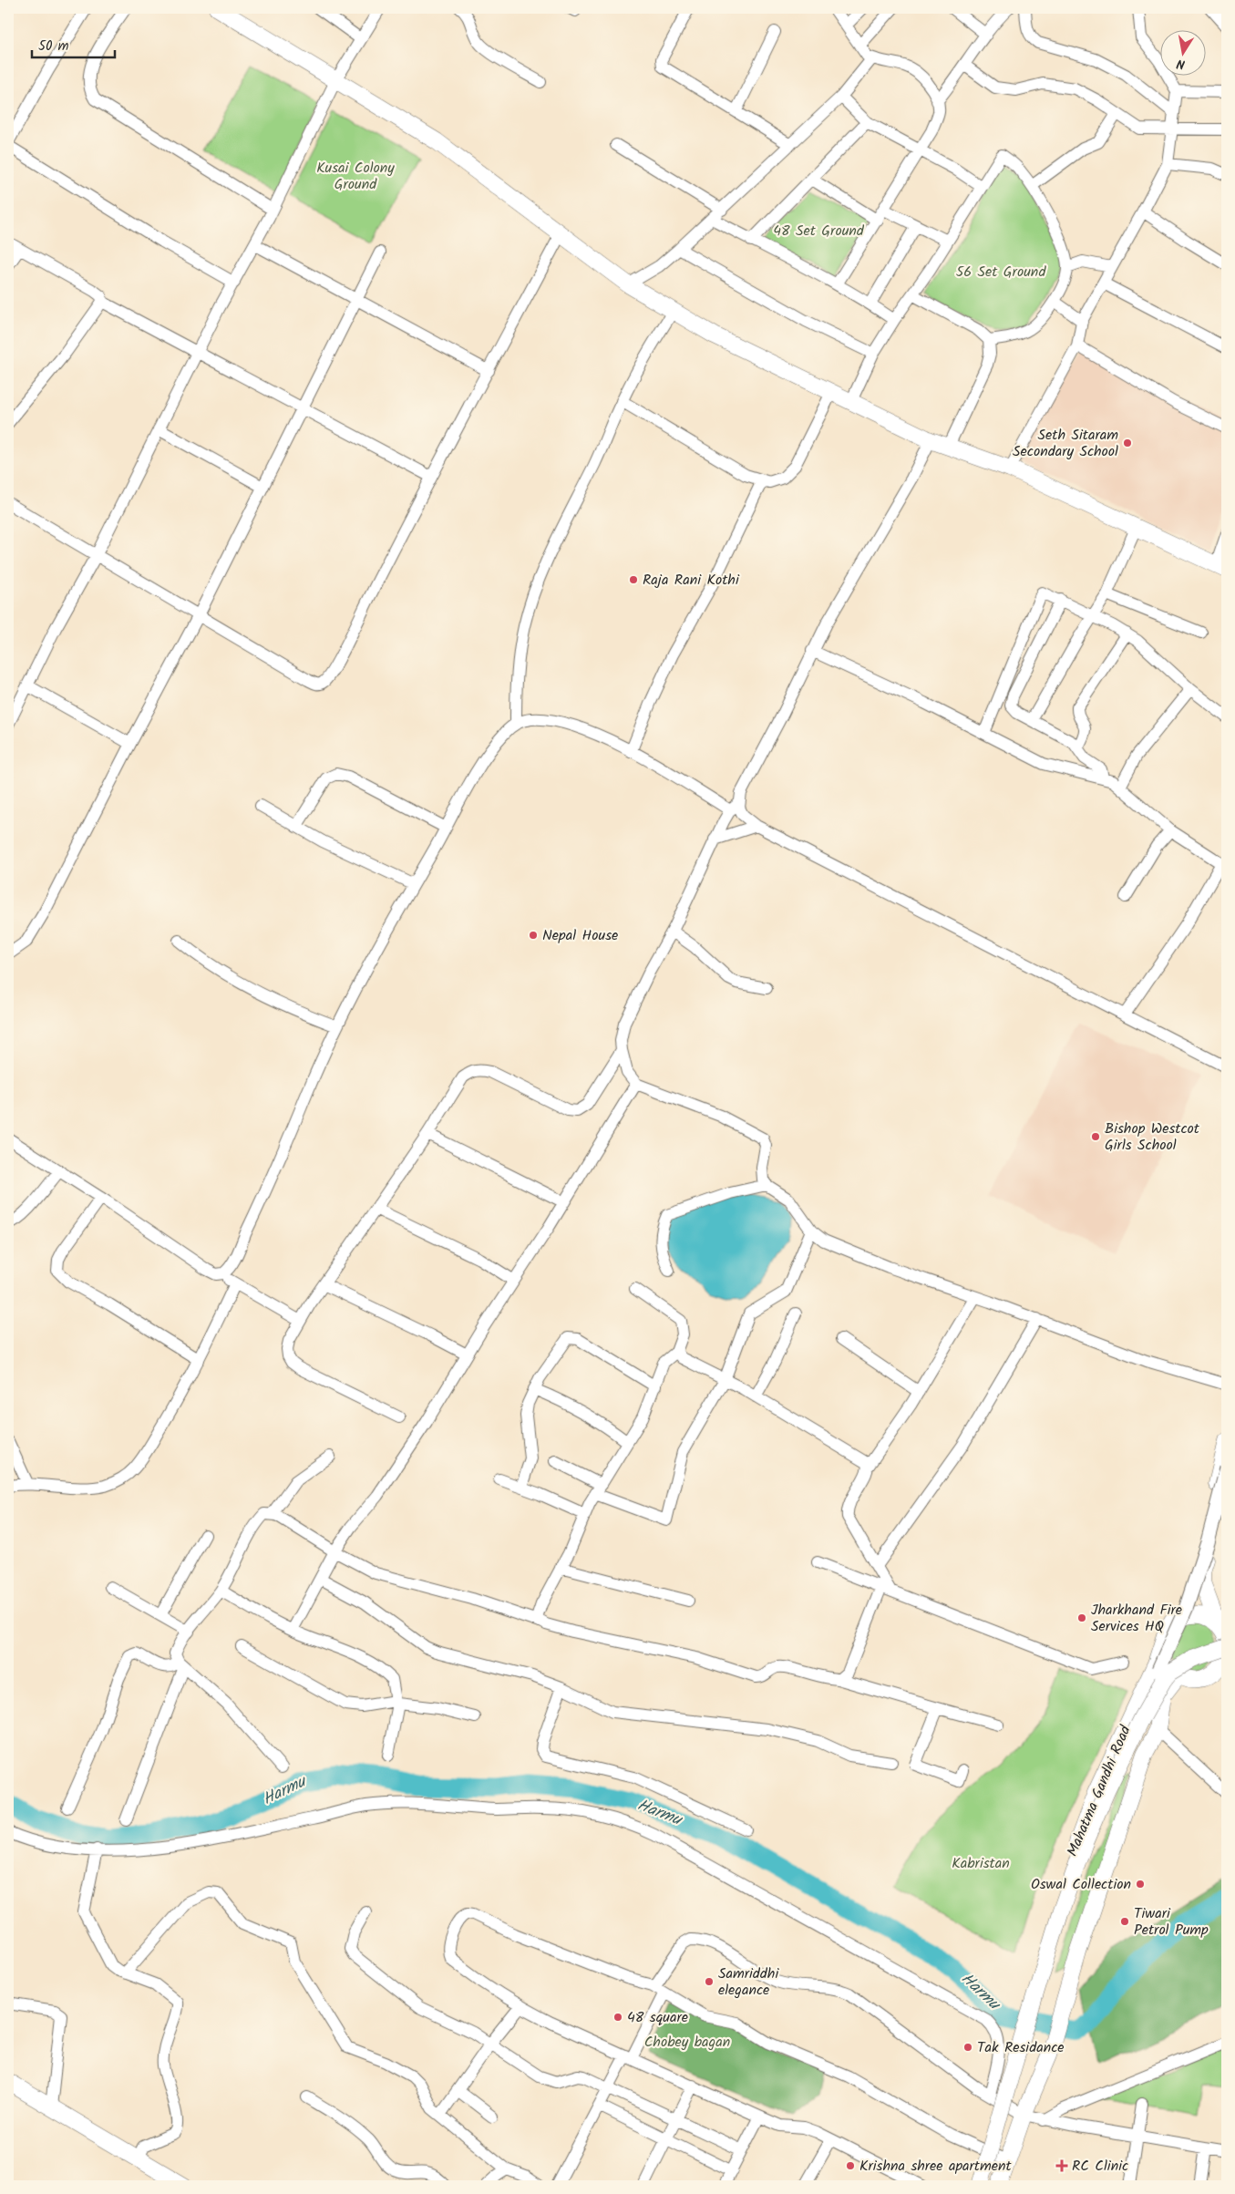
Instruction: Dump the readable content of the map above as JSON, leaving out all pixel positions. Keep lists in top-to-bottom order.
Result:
{
  "streets": {
    "main road": ["Mahatma Gandhi Road"]
  },
  "water": ["Harmu"],
  "parks": [
    "Kusai Colony Ground",
    "48 Set Ground",
    "56 Set Ground",
    "Kabristan",
    "Chobey bagan"
  ],
  "places": {
    "other": [
      "Seth Sitaram Secondary School",
      "Raja Rani Kothi",
      "Nepal House",
      "Bishop Westcot Girls School",
      "Jharkhand Fire Services HQ",
      "Oswal Collection",
      "Tiwari Petrol Pump",
      "Samriddhi elegance",
      "48 square",
      "Tak Residance",
      "Krishna shree apartment"
    ],
    "health": ["RC Clinic"]
  },
  "scale_bar": "50 m",
  "north": "bottom"
}
